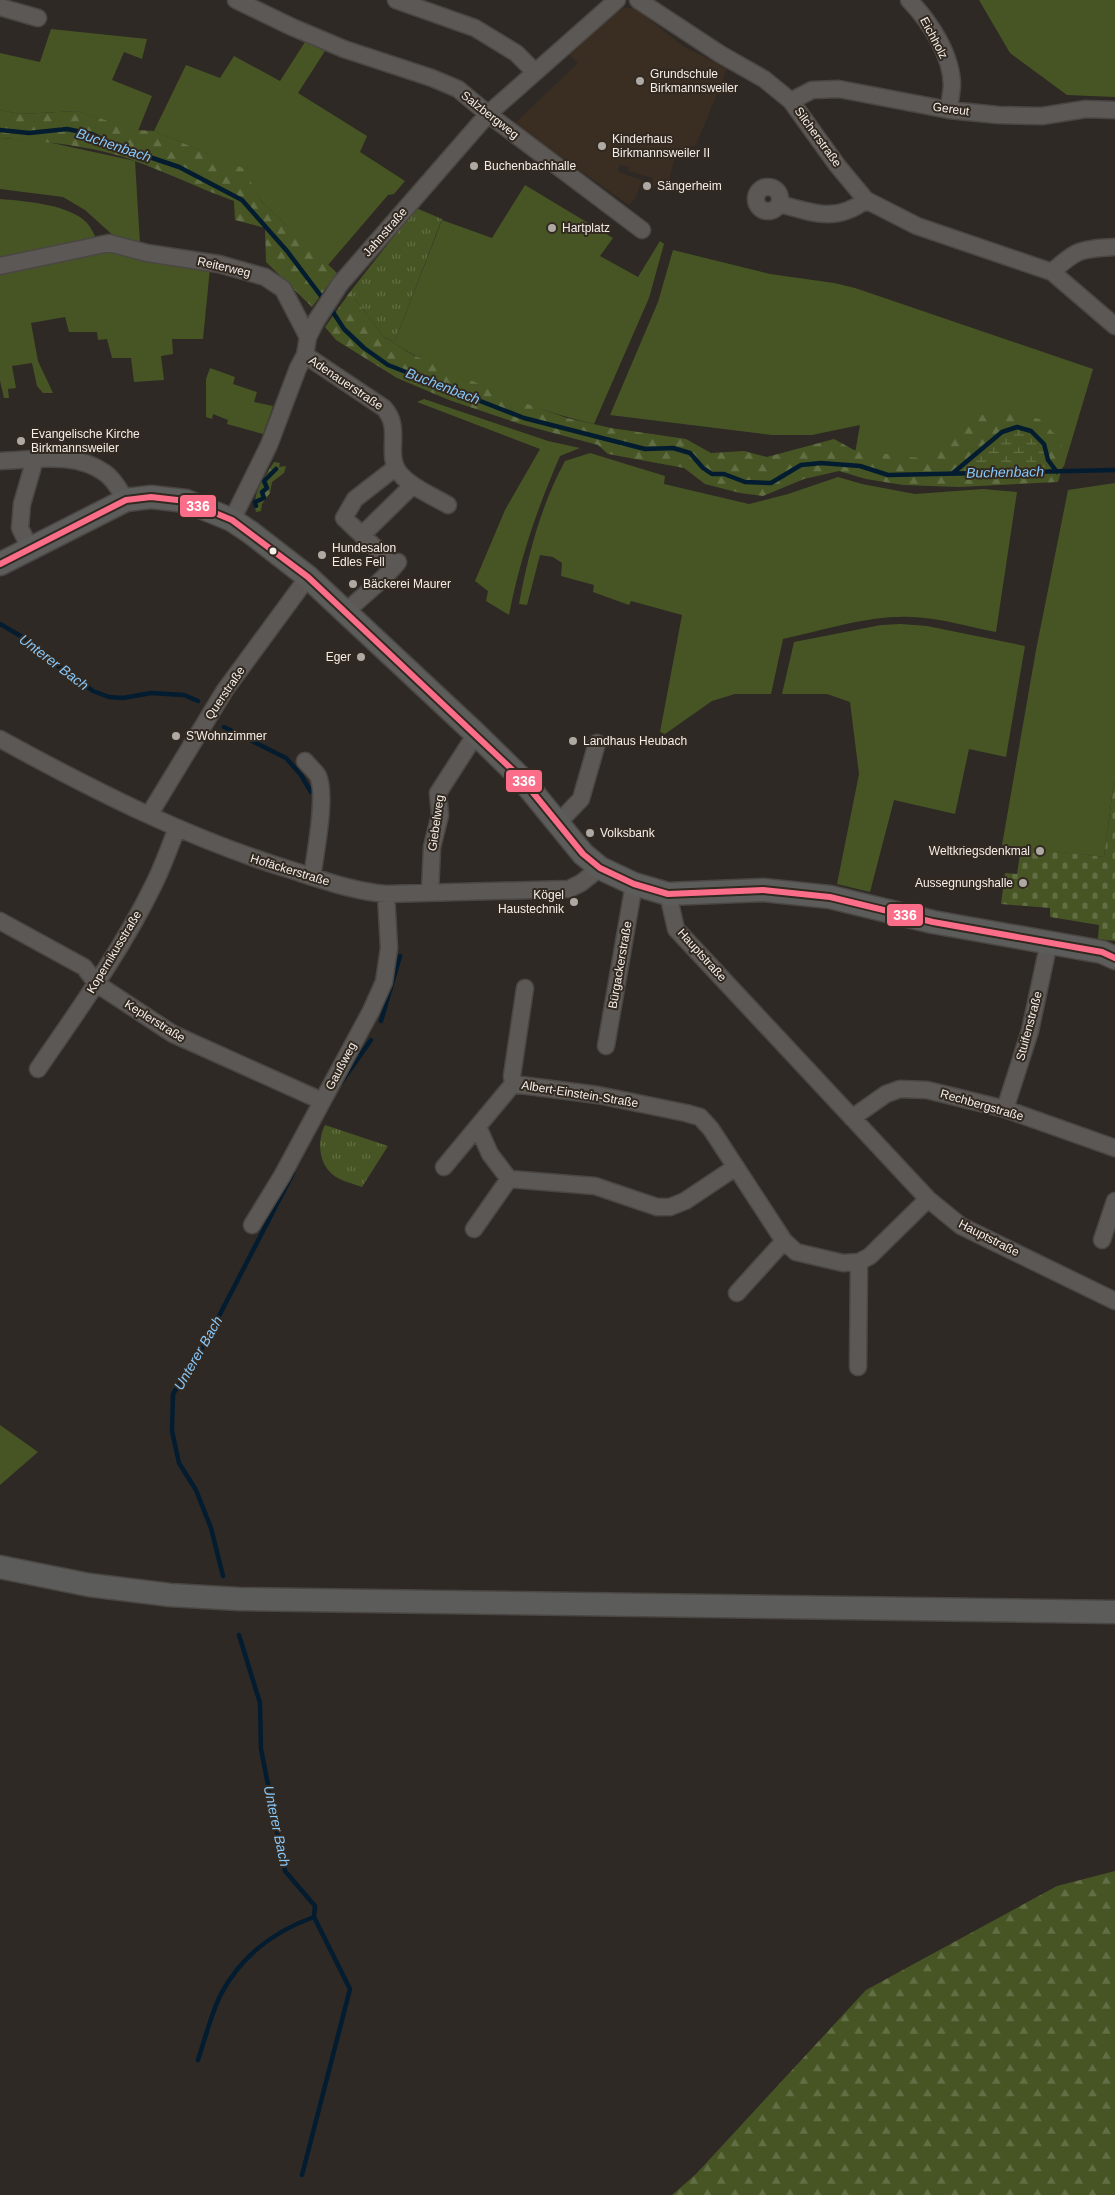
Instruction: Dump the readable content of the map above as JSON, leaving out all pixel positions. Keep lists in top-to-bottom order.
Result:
{
  "streets": {
    "street": [
      "Eichholz",
      "Gereut",
      "Salzbergweg",
      "Silcherstraße",
      "Jahnstraße",
      "Reiterweg",
      "Adenauerstraße",
      "Querstraße",
      "Giebelweg",
      "Hofäckerstraße",
      "Kopernikusstraße",
      "Hauptstraße",
      "Bürgackerstraße",
      "Keplerstraße",
      "Stuifenstraße",
      "Gaußweg",
      "Albert-Einstein-Straße",
      "Rechbergstraße"
    ]
  },
  "crossings": [
    ["Eichholz", "Gereut"],
    ["Gereut", "Silcherstraße"],
    ["Salzbergweg", "Jahnstraße"],
    ["Jahnstraße", "Reiterweg"],
    ["Jahnstraße", "Adenauerstraße"],
    ["Querstraße", "Hofäckerstraße"],
    ["Giebelweg", "Hofäckerstraße"],
    ["Hofäckerstraße", "Kopernikusstraße"],
    ["Hofäckerstraße", "Gaußweg"],
    ["Kopernikusstraße", "Keplerstraße"],
    ["Hauptstraße", "Rechbergstraße"],
    ["Keplerstraße", "Gaußweg"],
    ["Stuifenstraße", "Rechbergstraße"]
  ],
  "water": ["Buchenbach", "Unterer Bach"],
  "places": [
    "Grundschule Birkmannsweiler",
    "Kinderhaus Birkmannsweiler II",
    "Buchenbachhalle",
    "Sängerheim",
    "Hartplatz",
    "Evangelische Kirche Birkmannsweiler",
    "Hundesalon Edles Fell",
    "Bäckerei Maurer",
    "Eger",
    "S'Wohnzimmer",
    "Landhaus Heubach",
    "Volksbank",
    "Weltkriegsdenkmal",
    "Aussegnungshalle",
    "Kögel Haustechnik"
  ],
  "lines": ["transit line 336"]
}
